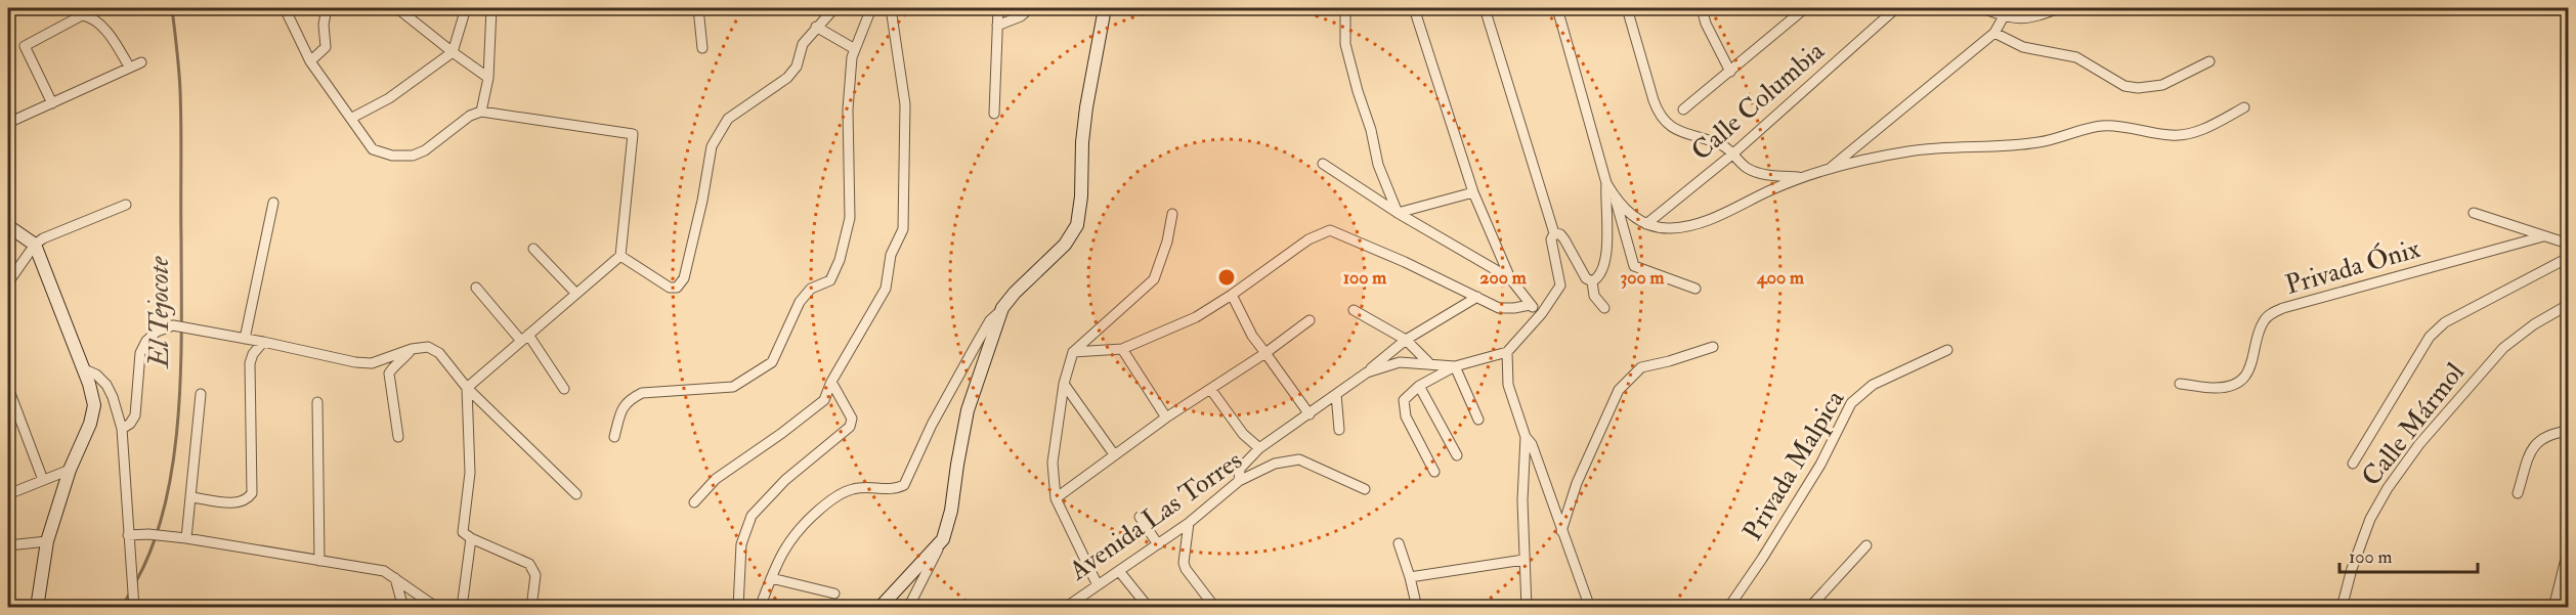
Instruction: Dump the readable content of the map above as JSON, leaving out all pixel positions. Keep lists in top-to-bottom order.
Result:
{
  "streets": {
    "street": [
      "Calle Columbia",
      "Privada Ónix",
      "Calle Mármol",
      "Privada Malpica",
      "Avenida Las Torres"
    ]
  },
  "water": ["El Tejocote"],
  "scale_bar": "100 m",
  "rings": [
    "100 m",
    "200 m",
    "300 m",
    "400 m"
  ]
}
